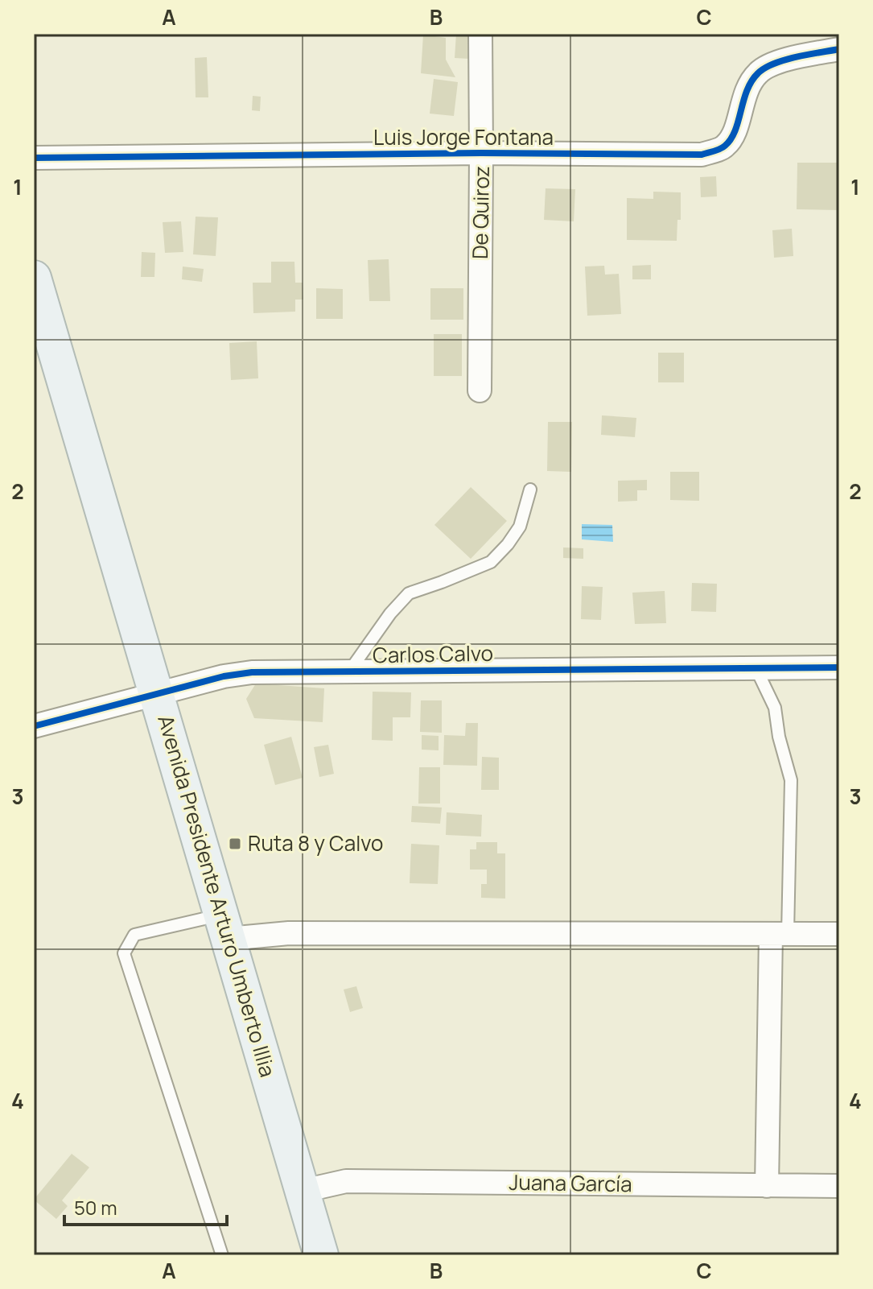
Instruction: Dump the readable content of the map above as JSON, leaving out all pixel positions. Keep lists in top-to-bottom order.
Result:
{
  "streets": {
    "main road": ["Avenida Presidente Arturo Umberto Illia"],
    "street": [
      "Luis Jorge Fontana",
      "De Quiroz",
      "Carlos Calvo",
      "Juana García"
    ]
  },
  "crossings": [
    ["Luis Jorge Fontana", "De Quiroz"],
    ["Carlos Calvo", "Avenida Presidente Arturo Umberto Illia"],
    ["Avenida Presidente Arturo Umberto Illia", "Juana García"]
  ],
  "places": {
    "transit": ["Ruta 8 y Calvo"]
  },
  "scale_bar": "50 m",
  "grid": {
    "columns": ["A", "B", "C"],
    "rows": [
      "1",
      "2",
      "3",
      "4"
    ]
  }
}
